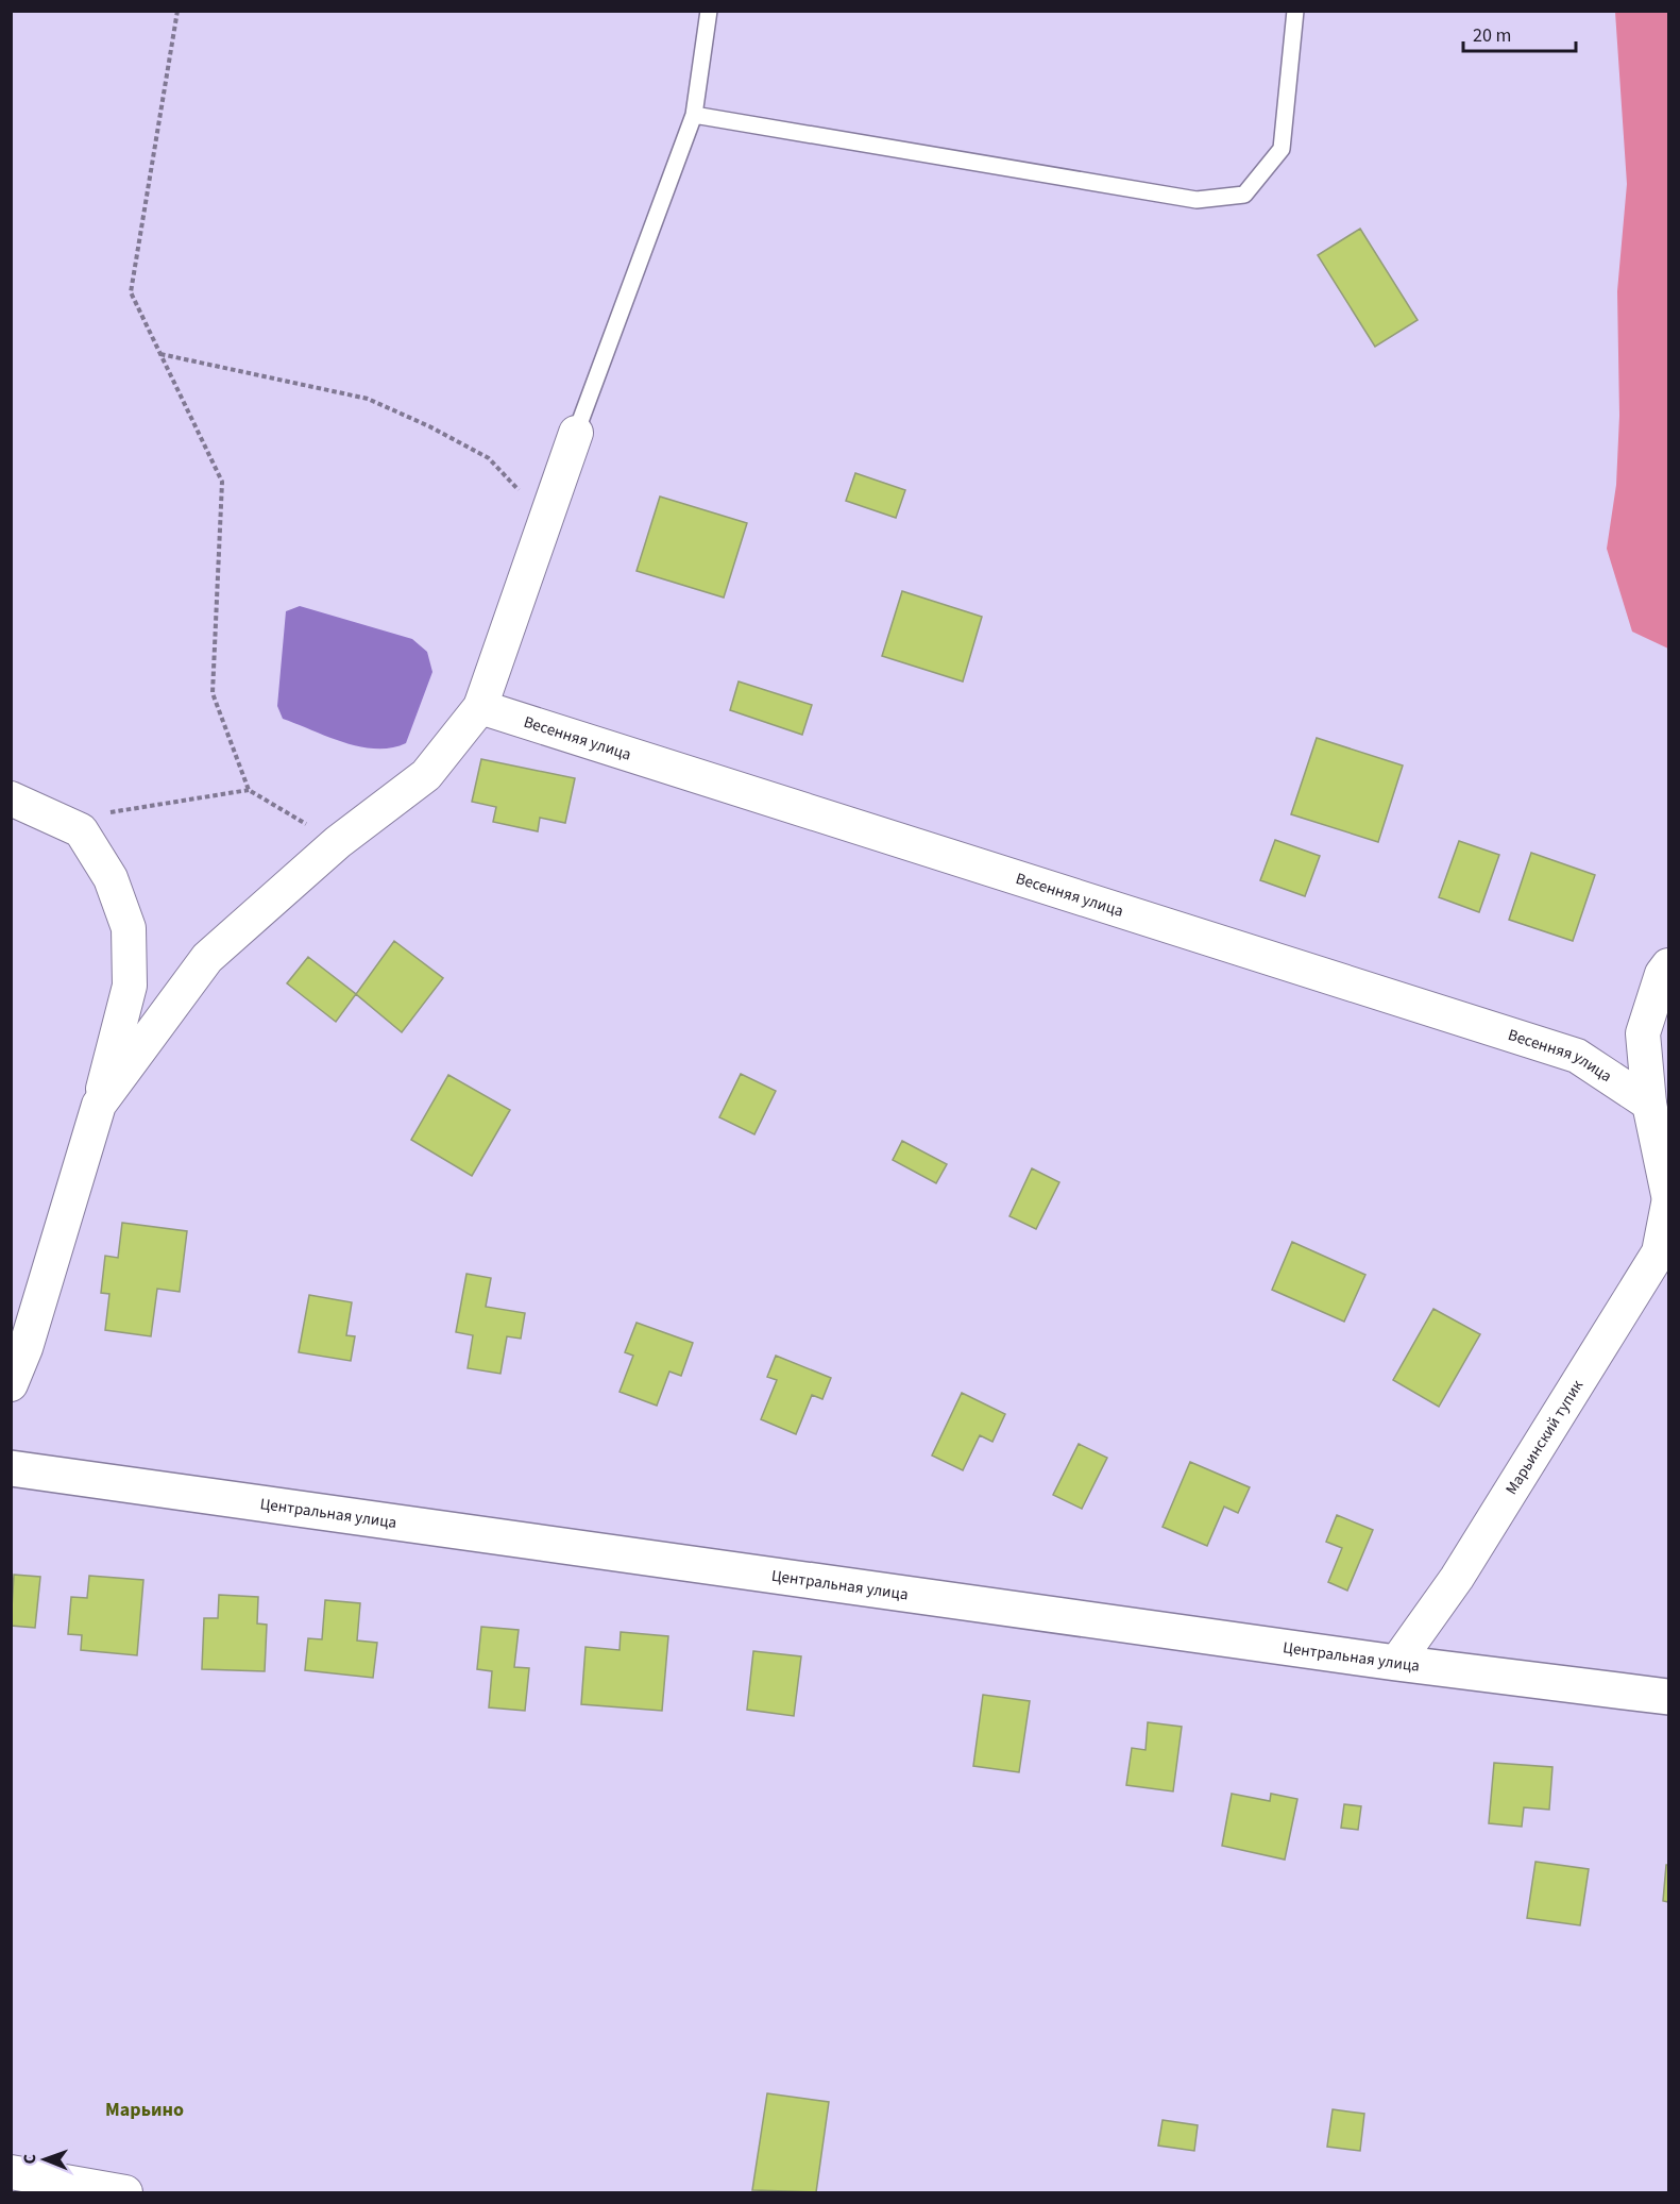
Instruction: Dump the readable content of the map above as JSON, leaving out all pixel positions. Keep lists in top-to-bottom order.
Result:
{
  "streets": {
    "main road": ["Центральная улица"],
    "street": ["Весенняя улица", "Марьинский тупик"]
  },
  "crossings": [
    ["Марьинский тупик", "Центральная улица"]
  ],
  "districts": ["Марьино"],
  "scale_bar": "20 m",
  "north": "left"
}
